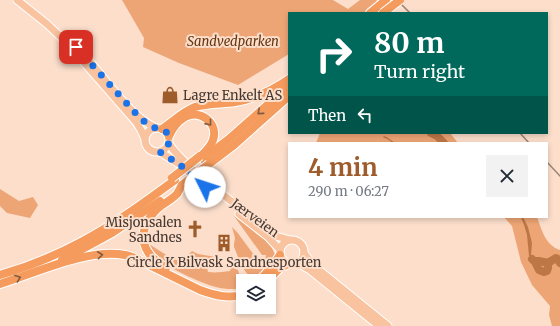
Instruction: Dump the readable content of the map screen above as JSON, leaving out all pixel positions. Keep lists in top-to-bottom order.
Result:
{
  "streets": {
    "main road": ["Jærveien"]
  },
  "parks": ["Sandvedparken"],
  "places": {
    "shop": ["Lagre Enkelt AS"],
    "church": ["Misjonsalen Sandnes"],
    "building": ["Circle K Bilvask Sandnesporten"]
  },
  "page": {
    "turn": ["80 m", "Turn right"],
    "then": "Then",
    "heading": ["4 min", "290 m · 06:27"]
  }
}
